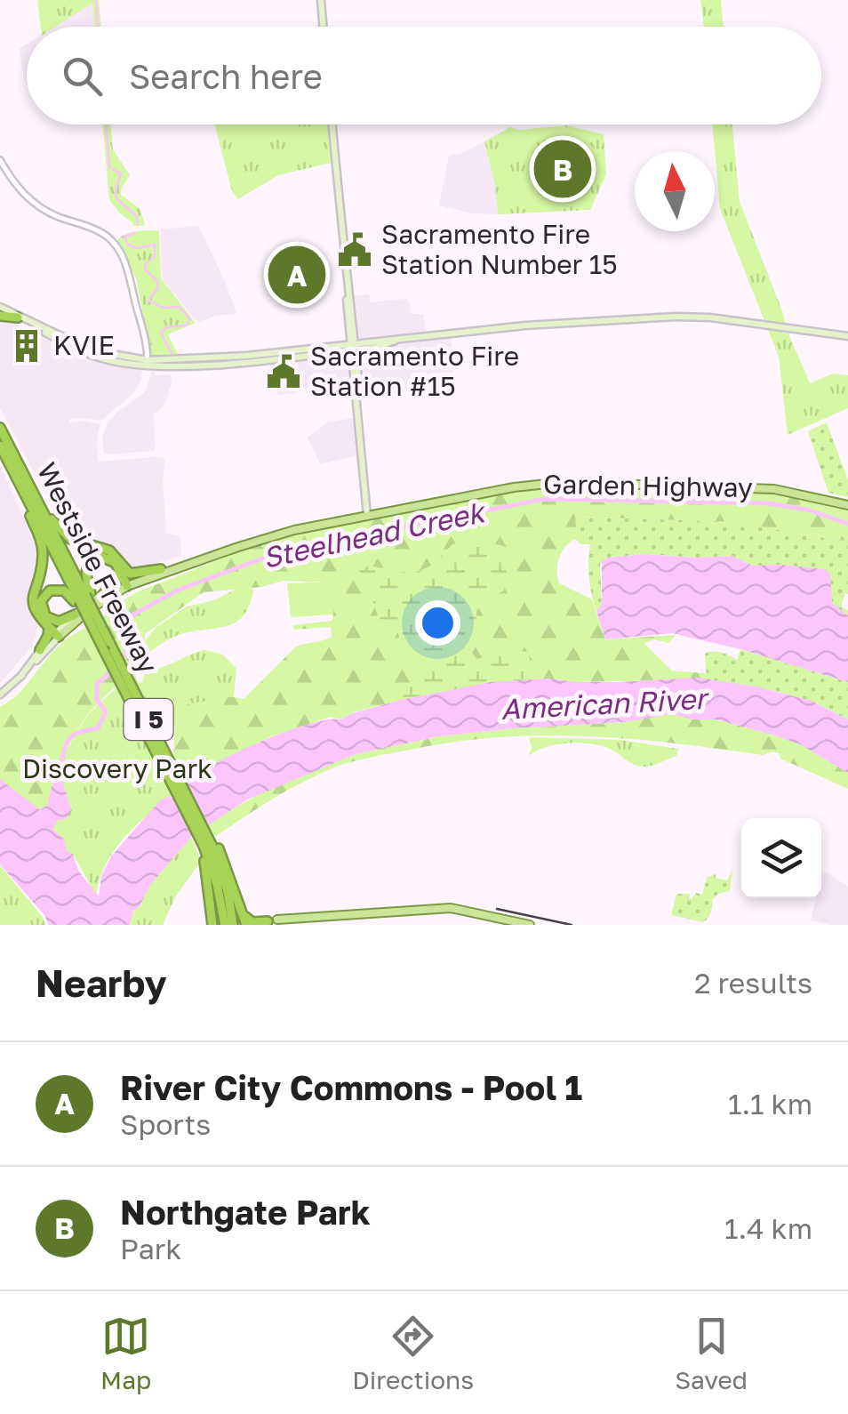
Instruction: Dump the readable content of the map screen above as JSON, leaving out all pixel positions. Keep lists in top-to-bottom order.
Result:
{
  "streets": {
    "highway": ["Westside Freeway", "I 5"],
    "main road": ["Garden Highway"]
  },
  "water": ["Steelhead Creek", "American River"],
  "parks": ["Discovery Park"],
  "places": {
    "public building": ["Sacramento Fire Station Number 15", "Sacramento Fire Station #15"],
    "building": ["KVIE"]
  },
  "north": "top",
  "page": {
    "search": "Search here",
    "pins": ["B", "A"],
    "heading": ["Nearby", "2 results"],
    "list": [
      {
        "mark": "A",
        "name": "River City Commons - Pool 1",
        "note": "Sports",
        "value": "1.1 km"
      },
      {
        "mark": "B",
        "name": "Northgate Park",
        "note": "Park",
        "value": "1.4 km"
      }
    ],
    "nav": ["Map", "Directions", "Saved"]
  }
}
